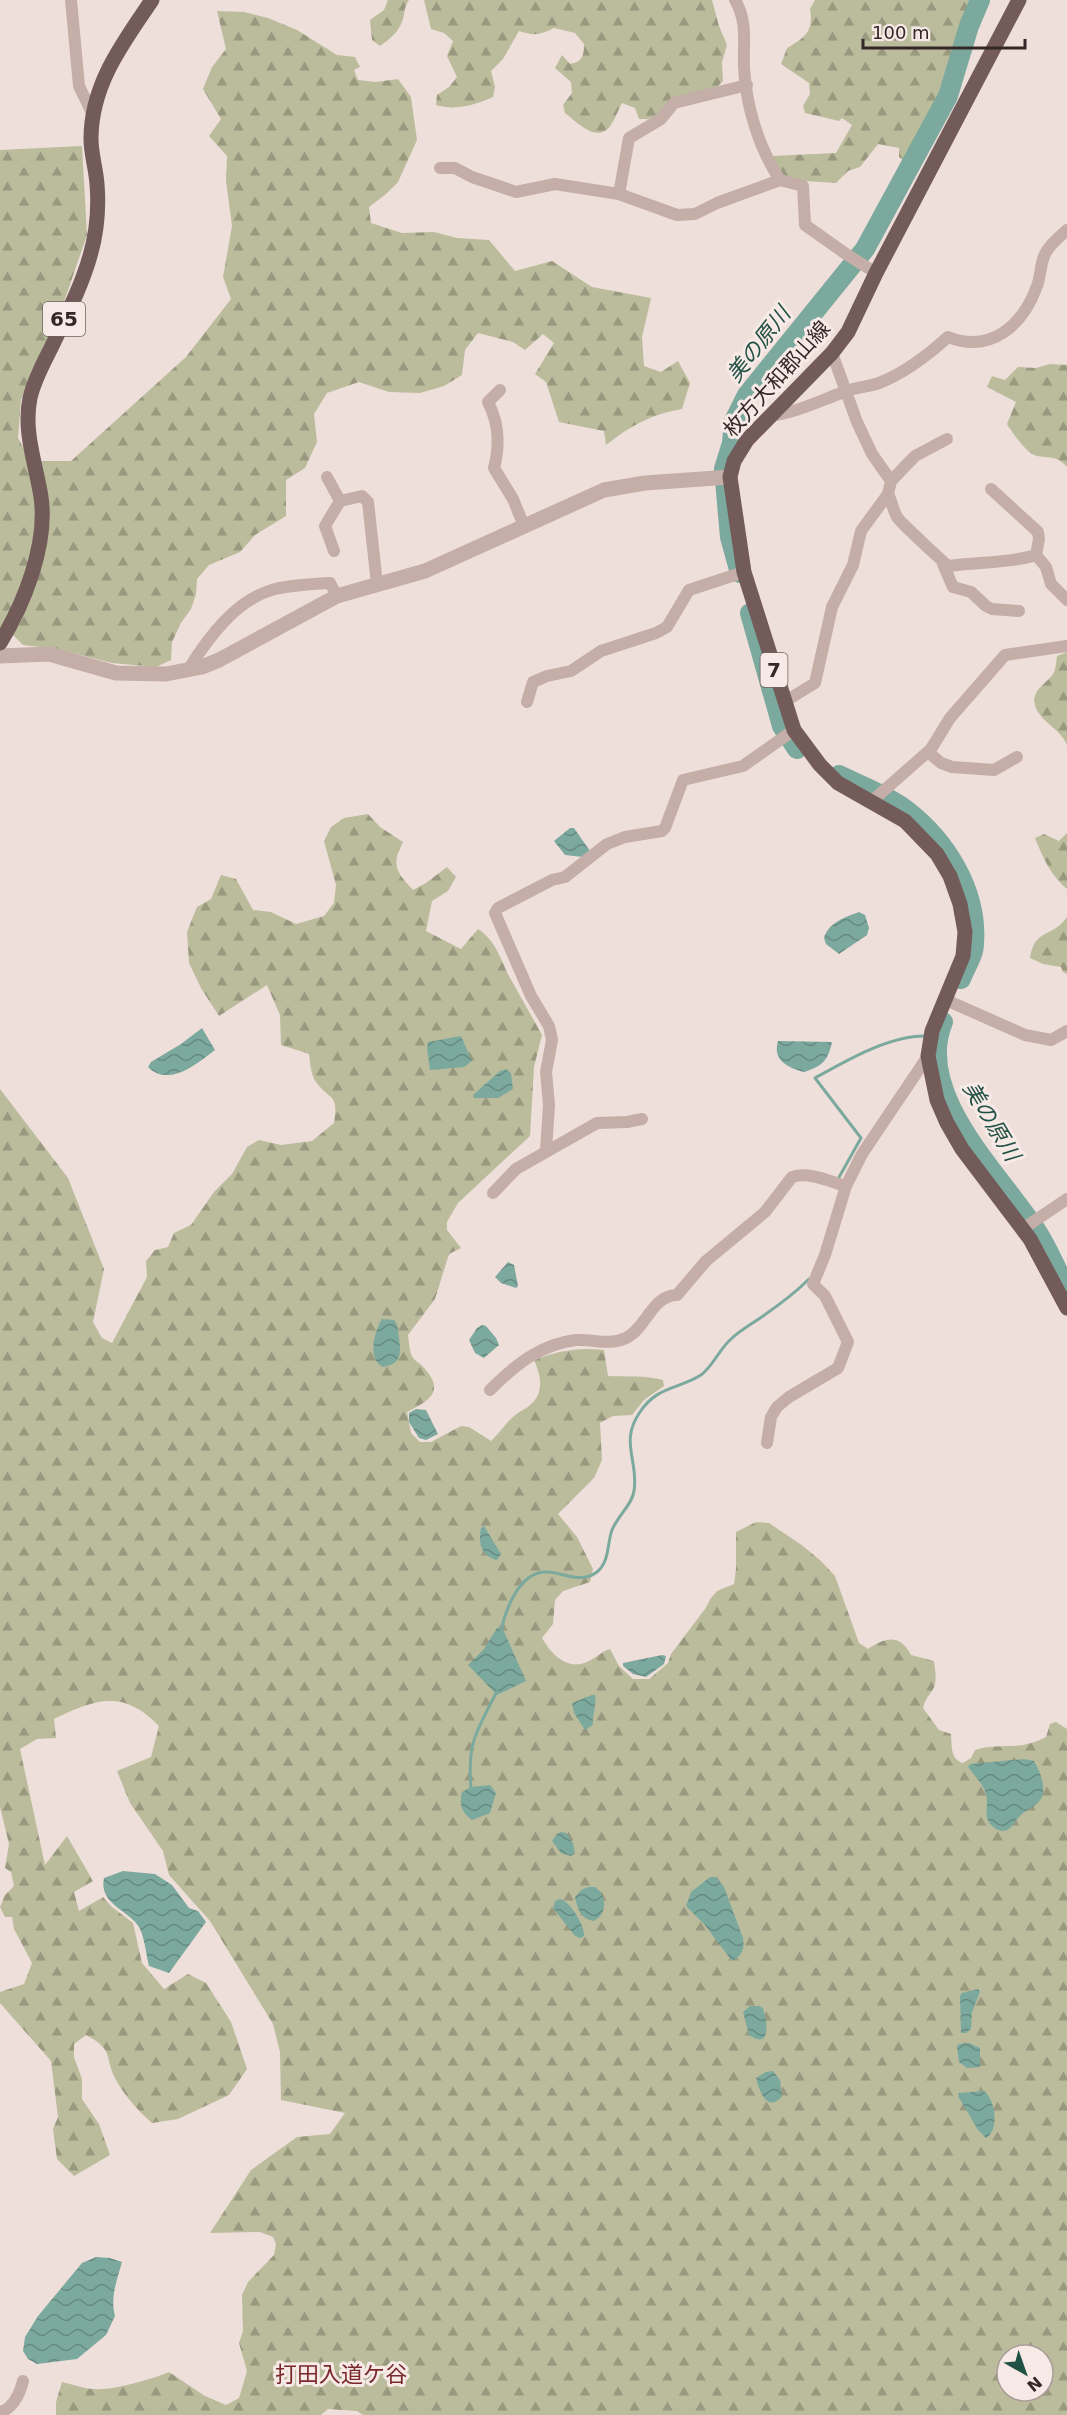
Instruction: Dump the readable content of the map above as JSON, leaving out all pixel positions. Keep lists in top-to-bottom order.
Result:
{
  "streets": {
    "main road": ["65", "枚方大和郡山線", "7"]
  },
  "districts": ["打田入道ケ谷"],
  "water": ["美の原川"],
  "scale_bar": "100 m",
  "north": "bottom right"
}
